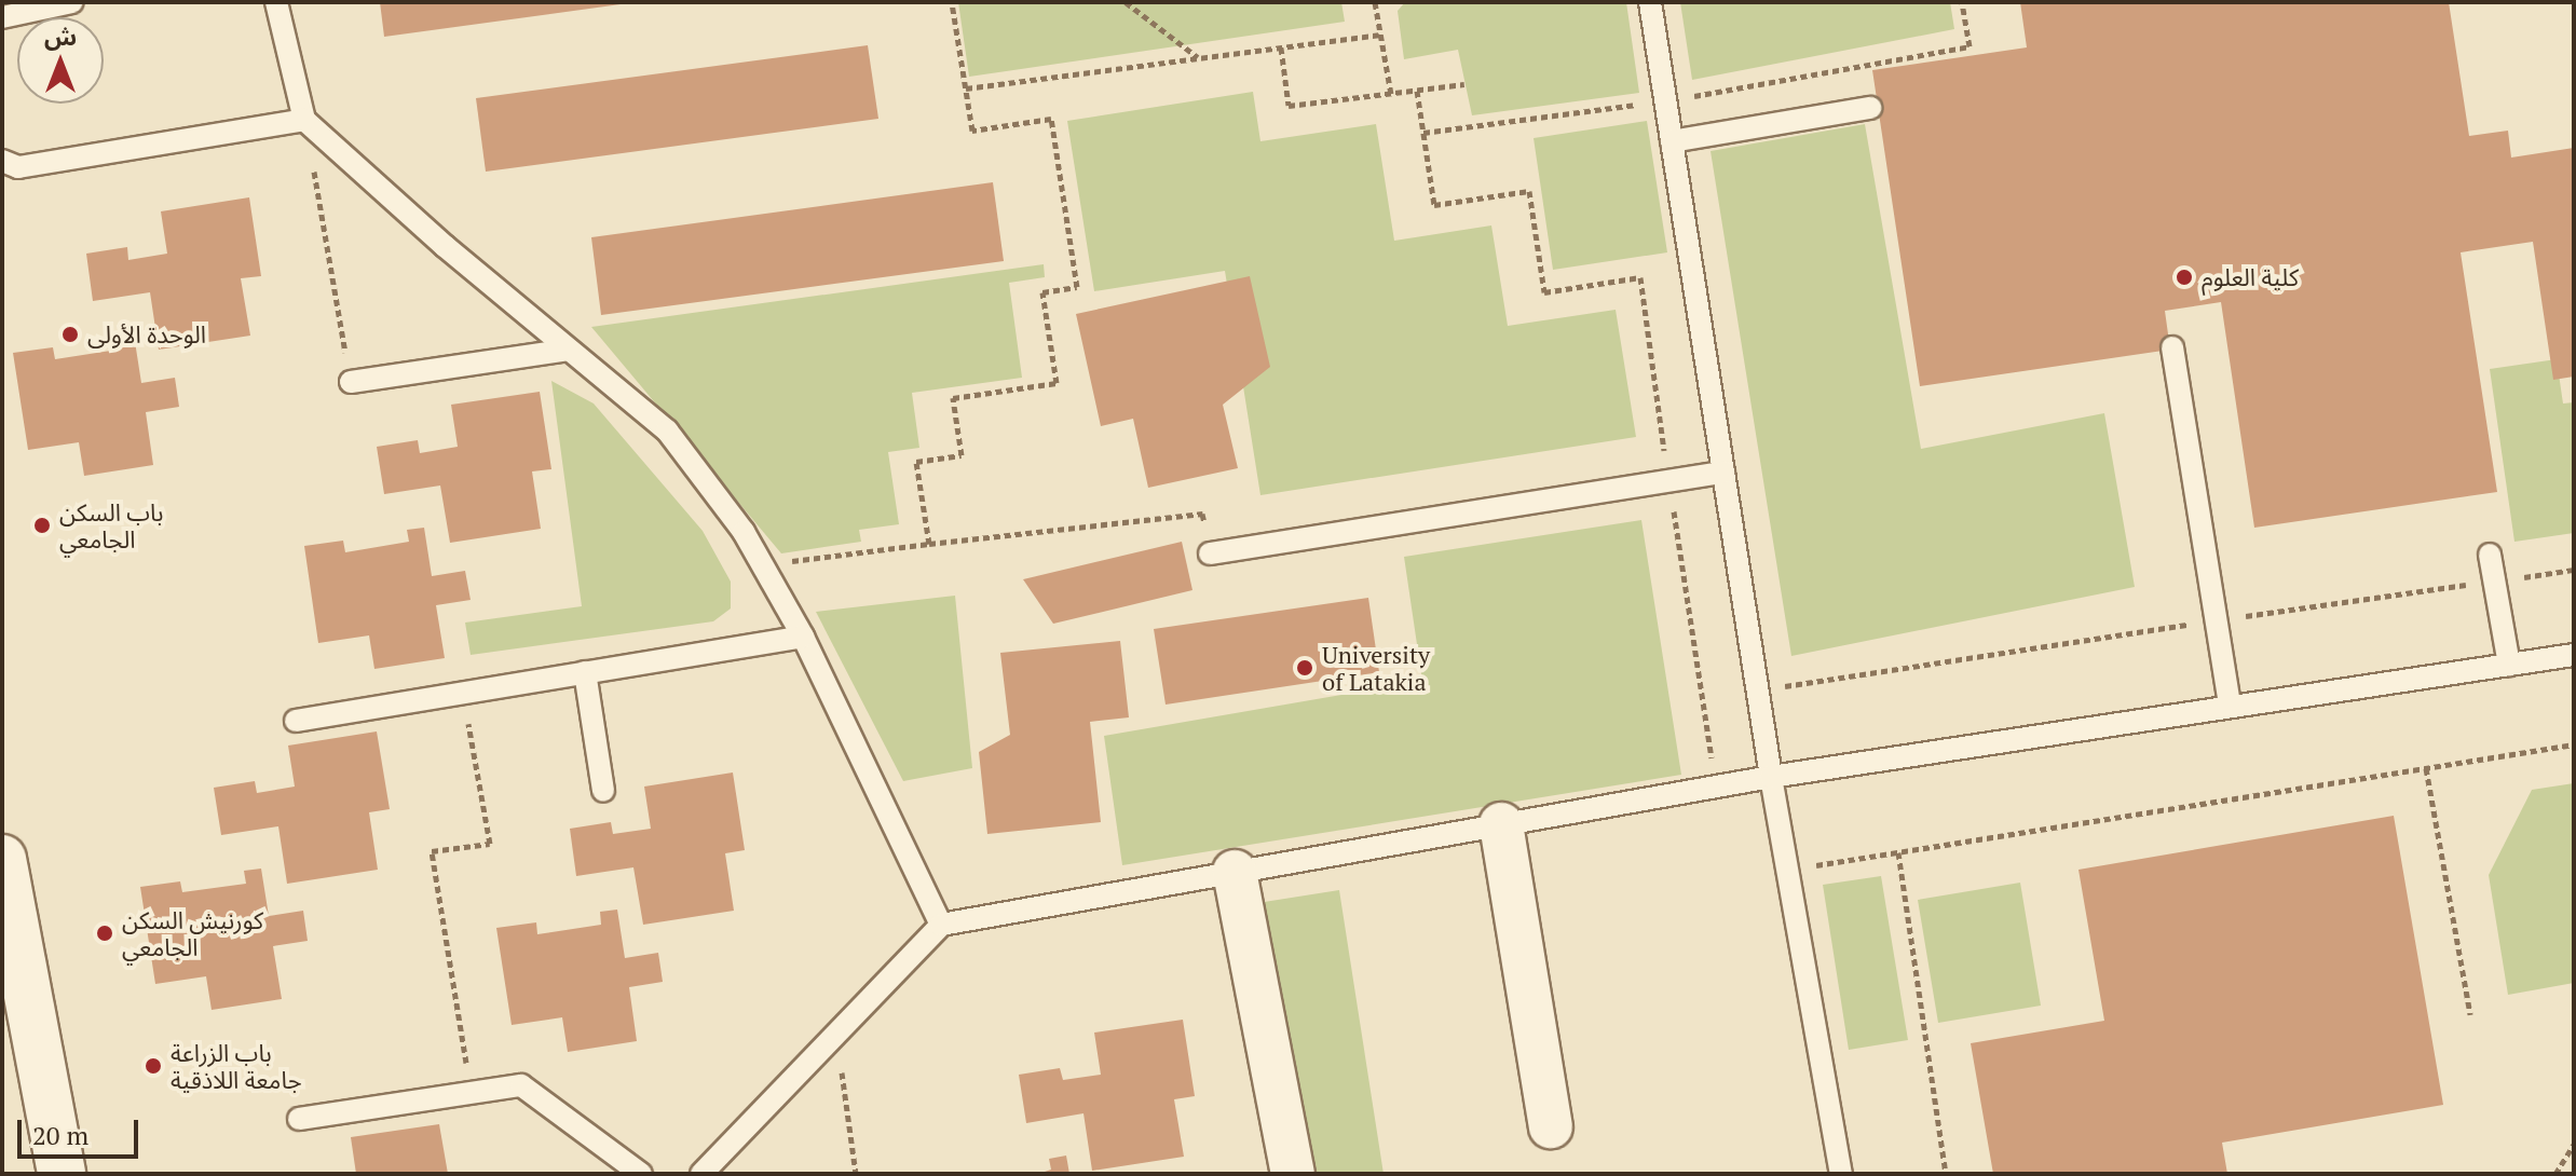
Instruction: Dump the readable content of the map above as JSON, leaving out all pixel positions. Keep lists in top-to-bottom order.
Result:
{
  "places": [
    "كلية العلوم",
    "الوحدة الأولى",
    "باب السكن الجامعي",
    "University of Latakia",
    "كورنيش السكن الجامعي",
    "باب الزراعة جامعة اللاذقية"
  ],
  "scale_bar": "20 m",
  "north": "top"
}
